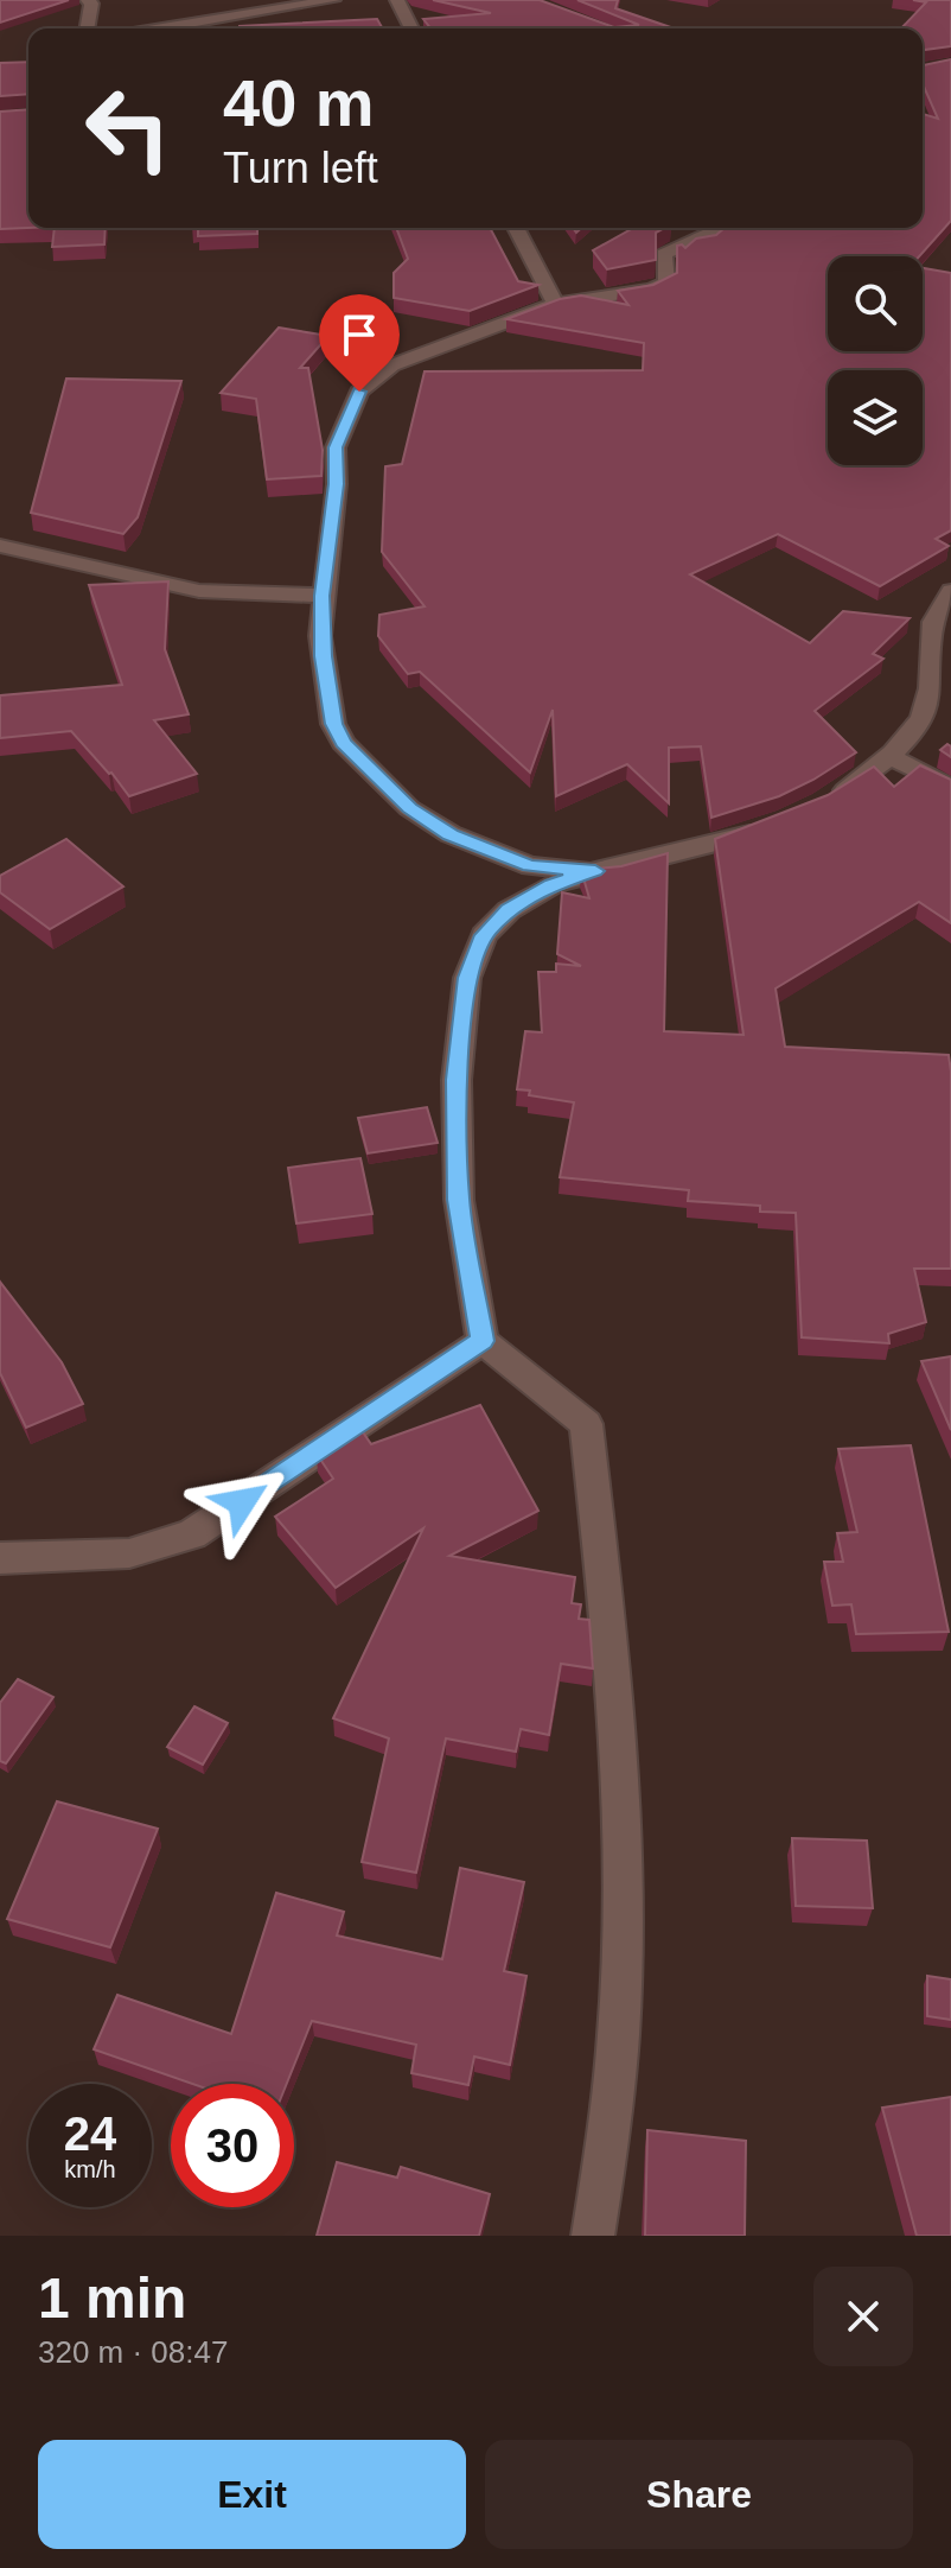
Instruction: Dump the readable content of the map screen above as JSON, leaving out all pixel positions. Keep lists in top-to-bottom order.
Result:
{
  "page": {
    "turn": ["40 m", "Turn left"],
    "speed": "24 km/h",
    "limit": "30",
    "heading": ["1 min", "320 m · 08:47"],
    "buttons": ["Exit", "Share"]
  }
}
